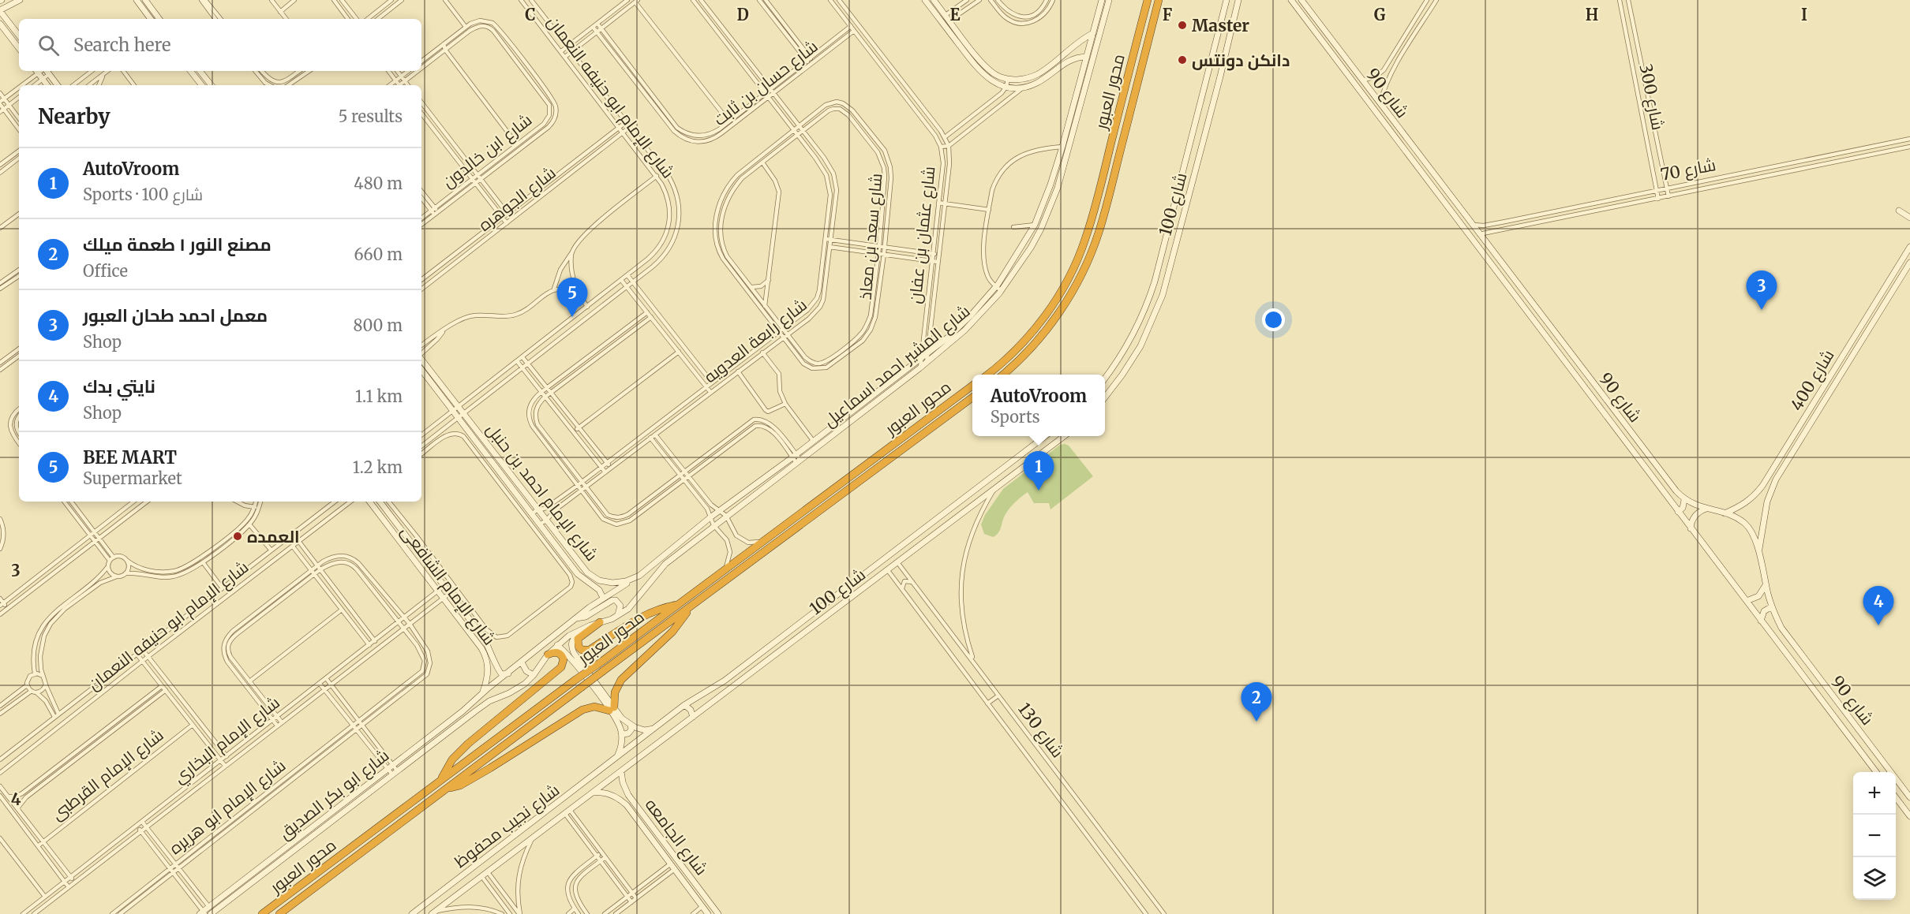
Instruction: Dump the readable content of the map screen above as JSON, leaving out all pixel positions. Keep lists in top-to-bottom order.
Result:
{
  "streets": {
    "highway": ["محور العبور"],
    "street": [
      "شارع حسان بن ثابت",
      "شارع 90",
      "شارع الإمام ابو حنيفه النعمان",
      "شارع 300",
      "شارع ابن خالدون",
      "شارع 70",
      "شارع الجوهره",
      "شارع 100",
      "شارع عثمان بن عفان",
      "شارع سعد بن معاذ",
      "شارع رابعة العدويه",
      "شارع المشير احمد اسماعيل",
      "شارع 400",
      "شارع الإمام احمد بن حنبل",
      "شارع الإمام الشافعى",
      "شارع 130",
      "شارع الإمام البخاري",
      "شارع الإمام القرطبى",
      "شارع ابو بكر الصديق",
      "شارع الإمام ابو هريره",
      "شارع نجيب محفوظ",
      "شارع الجامعه"
    ]
  },
  "crossings": [
    ["شارع حسان بن ثابت", "شارع عثمان بن عفان"],
    ["شارع حسان بن ثابت", "شارع رابعة العدويه"],
    ["شارع 90", "شارع 70"],
    ["شارع 90", "شارع 400"],
    ["شارع الإمام ابو حنيفه النعمان", "شارع الجوهره"],
    ["شارع الإمام ابو حنيفه النعمان", "شارع الإمام احمد بن حنبل"],
    ["شارع 300", "شارع 70"],
    ["شارع 100", "شارع 130"],
    ["شارع 100", "شارع نجيب محفوظ"],
    ["شارع 100", "شارع الجامعه"],
    ["شارع عثمان بن عفان", "شارع المشير احمد اسماعيل"],
    ["شارع سعد بن معاذ", "شارع رابعة العدويه"],
    ["شارع رابعة العدويه", "شارع الإمام احمد بن حنبل"],
    ["شارع المشير احمد اسماعيل", "شارع الإمام احمد بن حنبل"],
    ["شارع الإمام الشافعى", "شارع الإمام البخاري"],
    ["شارع الإمام الشافعى", "شارع ابو بكر الصديق"],
    ["شارع الإمام البخاري", "شارع الإمام ابو هريره"],
    ["شارع نجيب محفوظ", "شارع الجامعه"]
  ],
  "places": ["Master", "دانكن دونتس", "العمده"],
  "page": {
    "search": "Search here",
    "heading": ["Nearby", "5 results"],
    "list": [
      {
        "mark": "1",
        "name": "AutoVroom",
        "note": "Sports · شارع 100",
        "value": "480 m"
      },
      {
        "mark": "2",
        "name": "مصنع النور ١ طعمة ميلك",
        "note": "Office",
        "value": "660 m"
      },
      {
        "mark": "3",
        "name": "معمل احمد طحان العبور",
        "note": "Shop",
        "value": "800 m"
      },
      {
        "mark": "4",
        "name": "نايتي بدك",
        "note": "Shop",
        "value": "1.1 km"
      },
      {
        "mark": "5",
        "name": "BEE MART",
        "note": "Supermarket",
        "value": "1.2 km"
      }
    ],
    "pins": [
      "3",
      "5",
      "1",
      "4",
      "2"
    ],
    "popup": ["AutoVroom", "Sports"],
    "map_buttons": ["+", "−"]
  },
  "grid": {
    "columns": [
      "C",
      "D",
      "E",
      "F",
      "G",
      "H",
      "I"
    ],
    "rows": ["3", "4"]
  }
}
